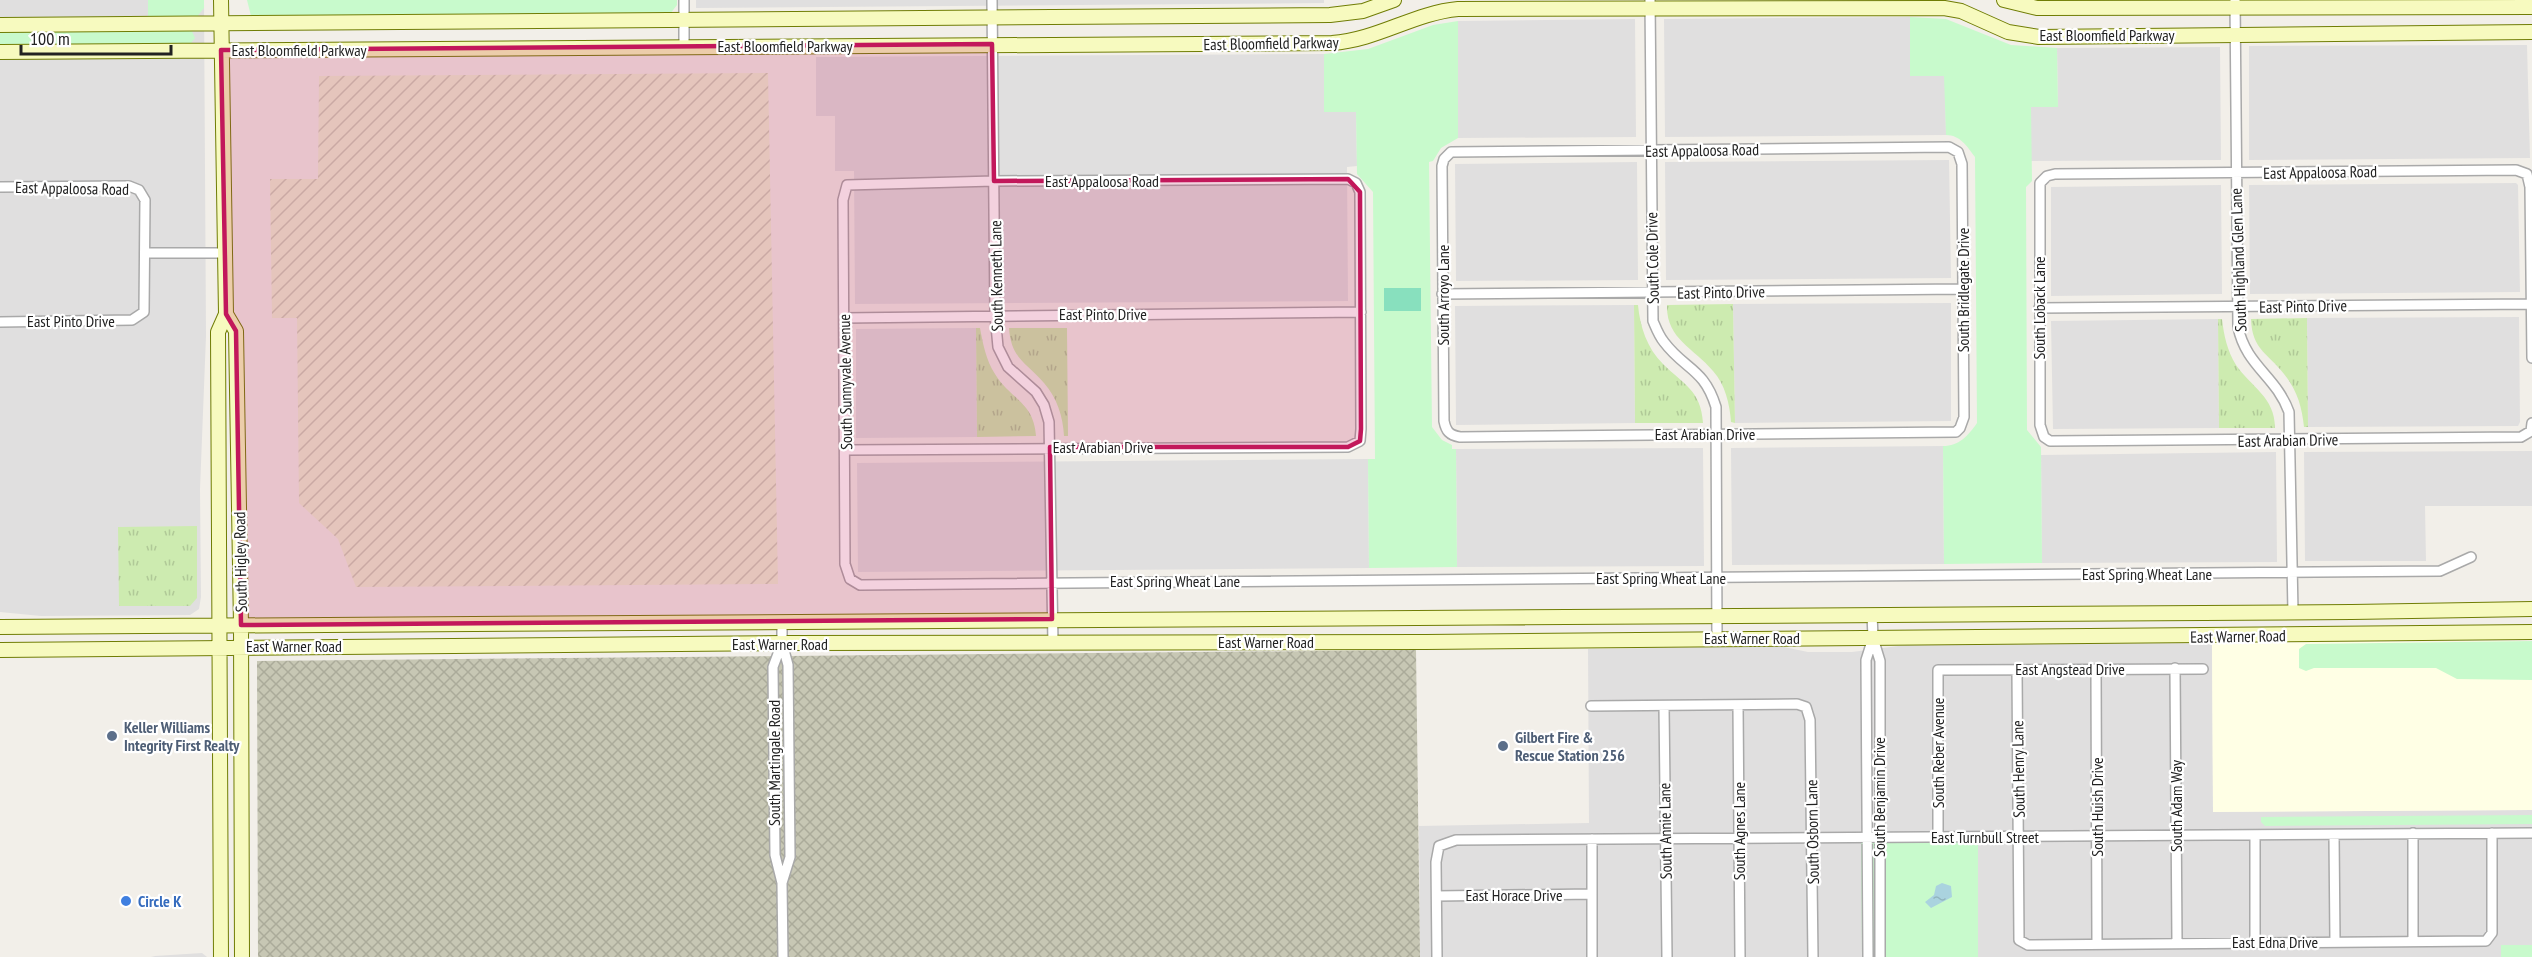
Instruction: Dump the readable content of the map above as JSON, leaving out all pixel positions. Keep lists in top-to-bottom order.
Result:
{
  "streets": {
    "main road": ["East Bloomfield Parkway", "South Higley Road", "East Warner Road"],
    "street": [
      "East Appaloosa Road",
      "South Cole Drive",
      "South Highland Glen Lane",
      "South Kenneth Lane",
      "South Bridlegate Drive",
      "East Pinto Drive",
      "South Arroyo Lane",
      "South Loback Lane",
      "South Sunnyvale Avenue",
      "East Arabian Drive",
      "East Spring Wheat Lane",
      "East Angstead Drive",
      "South Reber Avenue",
      "South Martingale Road",
      "South Henry Lane",
      "South Benjamin Drive",
      "South Adam Way",
      "South Huish Drive",
      "South Annie Lane",
      "South Agnes Lane",
      "South Osborn Lane",
      "East Turnbull Street",
      "East Horace Drive",
      "East Edna Drive"
    ]
  },
  "crossings": [
    ["East Bloomfield Parkway", "South Cole Drive"],
    ["East Bloomfield Parkway", "South Highland Glen Lane"],
    ["East Bloomfield Parkway", "South Kenneth Lane"],
    ["East Bloomfield Parkway", "South Higley Road"],
    ["East Appaloosa Road", "South Cole Drive"],
    ["East Appaloosa Road", "South Highland Glen Lane"],
    ["East Appaloosa Road", "South Kenneth Lane"],
    ["East Appaloosa Road", "South Bridlegate Drive"],
    ["East Appaloosa Road", "East Pinto Drive"],
    ["East Appaloosa Road", "South Arroyo Lane"],
    ["East Appaloosa Road", "South Loback Lane"],
    ["East Appaloosa Road", "South Sunnyvale Avenue"],
    ["East Appaloosa Road", "East Arabian Drive"],
    ["South Cole Drive", "East Pinto Drive"],
    ["South Cole Drive", "East Arabian Drive"],
    ["South Cole Drive", "East Spring Wheat Lane"],
    ["South Cole Drive", "East Warner Road"],
    ["South Highland Glen Lane", "East Pinto Drive"],
    ["South Highland Glen Lane", "East Arabian Drive"],
    ["South Highland Glen Lane", "East Spring Wheat Lane"],
    ["South Highland Glen Lane", "East Warner Road"],
    ["South Kenneth Lane", "East Pinto Drive"],
    ["South Kenneth Lane", "East Arabian Drive"],
    ["South Kenneth Lane", "East Spring Wheat Lane"],
    ["South Kenneth Lane", "East Warner Road"],
    ["South Bridlegate Drive", "East Pinto Drive"],
    ["South Bridlegate Drive", "East Arabian Drive"],
    ["East Pinto Drive", "South Arroyo Lane"],
    ["East Pinto Drive", "South Loback Lane"],
    ["East Pinto Drive", "South Sunnyvale Avenue"],
    ["East Pinto Drive", "East Arabian Drive"],
    ["South Arroyo Lane", "East Arabian Drive"],
    ["South Loback Lane", "East Arabian Drive"],
    ["South Sunnyvale Avenue", "East Arabian Drive"],
    ["South Sunnyvale Avenue", "East Spring Wheat Lane"],
    ["South Higley Road", "East Warner Road"],
    ["East Warner Road", "South Martingale Road"],
    ["East Warner Road", "South Benjamin Drive"],
    ["East Angstead Drive", "South Reber Avenue"],
    ["East Angstead Drive", "South Henry Lane"],
    ["East Angstead Drive", "South Adam Way"],
    ["East Angstead Drive", "South Huish Drive"],
    ["South Reber Avenue", "East Turnbull Street"],
    ["South Henry Lane", "East Turnbull Street"],
    ["South Henry Lane", "East Edna Drive"],
    ["South Benjamin Drive", "East Turnbull Street"],
    ["South Adam Way", "East Turnbull Street"],
    ["South Adam Way", "East Edna Drive"],
    ["South Huish Drive", "East Turnbull Street"],
    ["South Huish Drive", "East Edna Drive"],
    ["South Annie Lane", "East Turnbull Street"],
    ["South Agnes Lane", "South Osborn Lane"],
    ["South Agnes Lane", "East Turnbull Street"],
    ["South Osborn Lane", "East Turnbull Street"],
    ["East Turnbull Street", "East Horace Drive"],
    ["East Turnbull Street", "East Edna Drive"]
  ],
  "places": ["Keller Williams Integrity First Realty", "Gilbert Fire & Rescue Station 256", "Circle K"],
  "scale_bar": "100 m"
}
